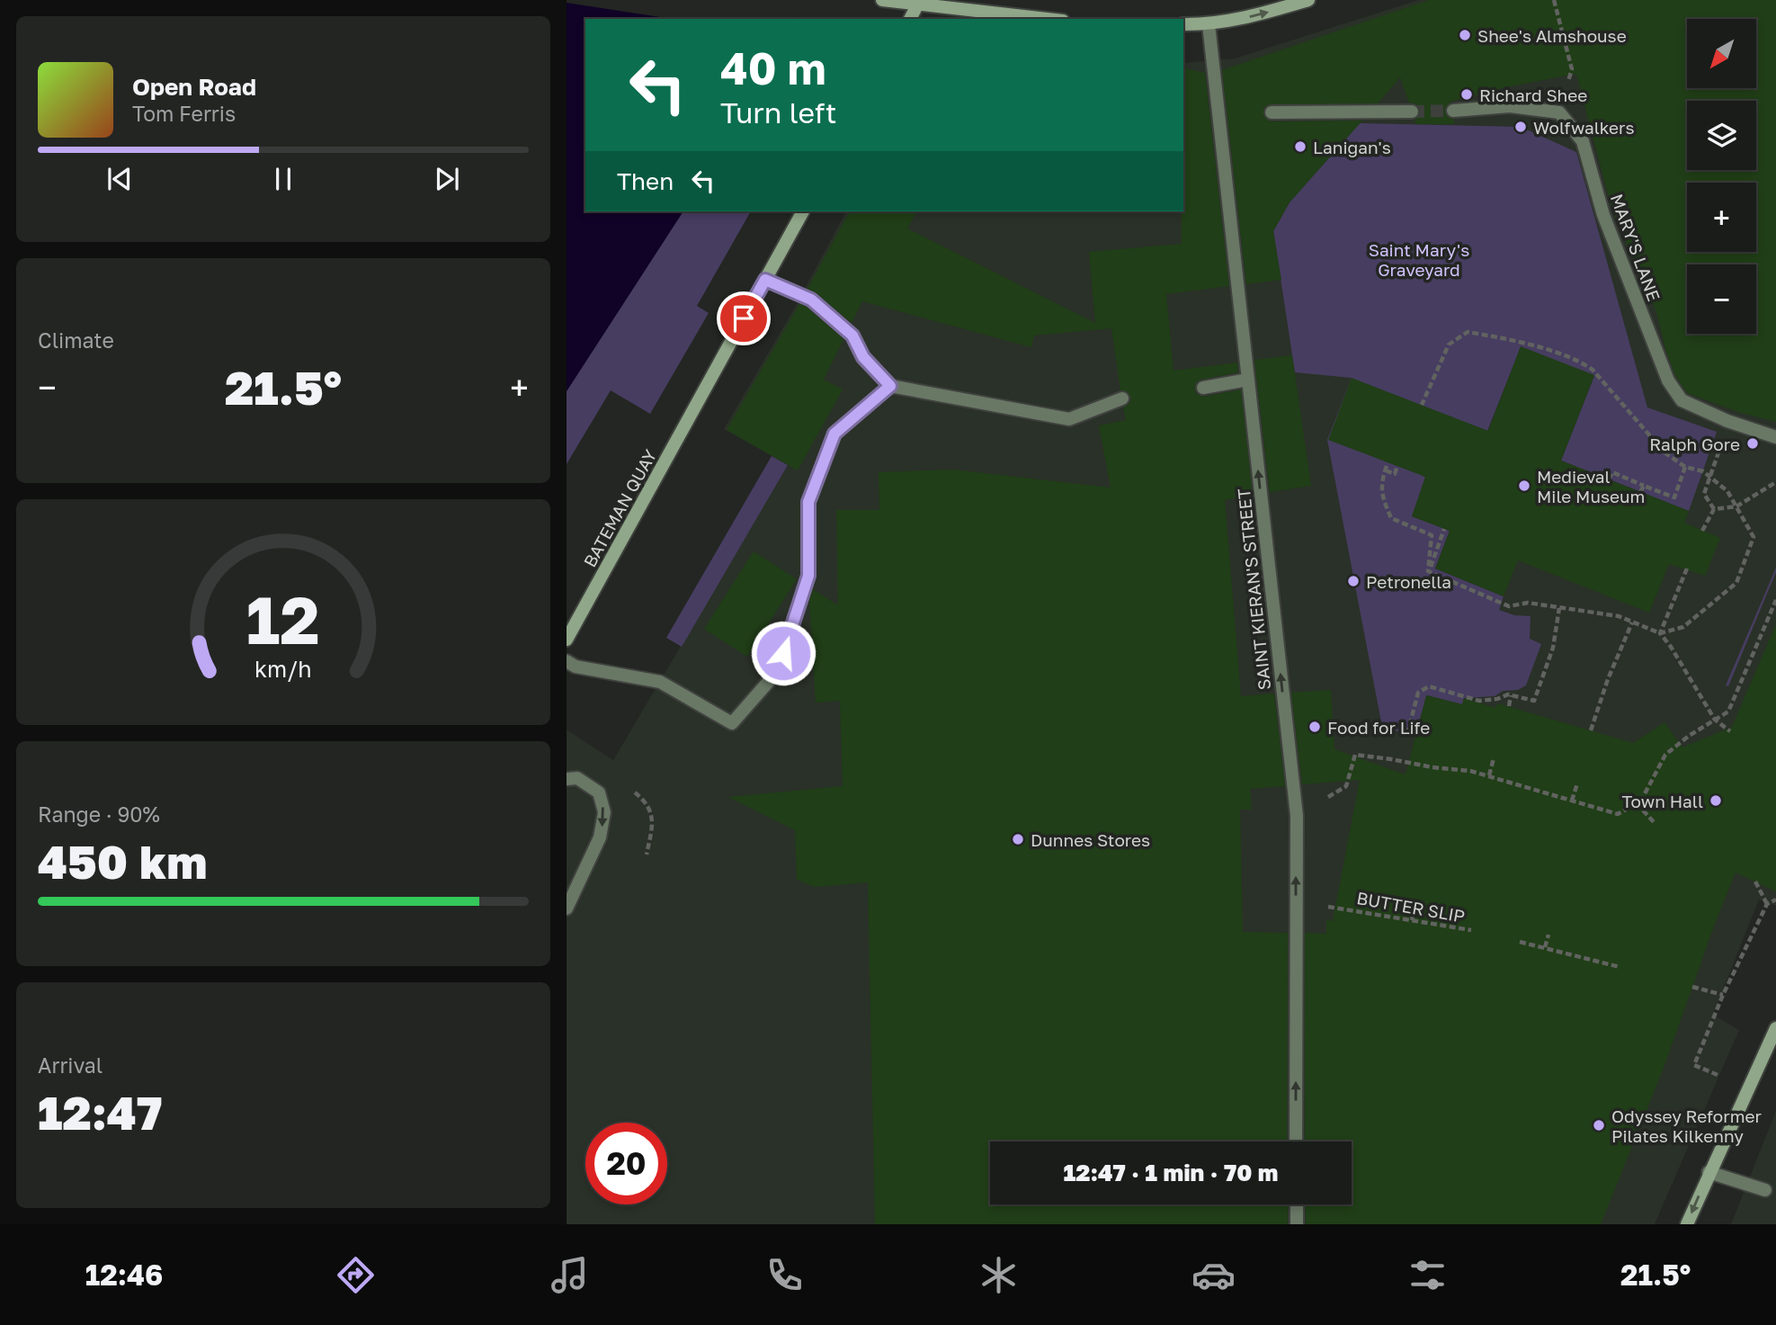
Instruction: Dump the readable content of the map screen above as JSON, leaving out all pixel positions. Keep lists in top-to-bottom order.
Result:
{
  "streets": {
    "main road": ["BATEMAN QUAY"],
    "street": ["MARY'S LANE", "SAINT KIERAN'S STREET"],
    "path": ["BUTTER SLIP"]
  },
  "one_way": ["SAINT KIERAN'S STREET"],
  "parks": ["Saint Mary's Graveyard"],
  "places": [
    "Shee's Almshouse",
    "Richard Shee",
    "Wolfwalkers",
    "Lanigan's",
    "Ralph Gore",
    "Medieval Mile Museum",
    "Petronella",
    "Food for Life",
    "Town Hall",
    "Dunnes Stores",
    "Odyssey Reformer Pilates Kilkenny"
  ],
  "north": "bottom left",
  "page": {
    "map_buttons": ["+", "−"],
    "turn": ["40 m", "Turn left"],
    "song": ["Open Road", "Tom Ferris"],
    "then": "Then",
    "tile": [
      "Climate",
      ["Range · 90%", "450 km"],
      ["Arrival", "12:47"]
    ],
    "heat": ["−", "21.5°", "+"],
    "limit": "20",
    "trip": "12:47 · 1 min · 70 m",
    "tabs": ["12:46", "21.5°"],
    "gauge": ["12", "km/h"]
  }
}
